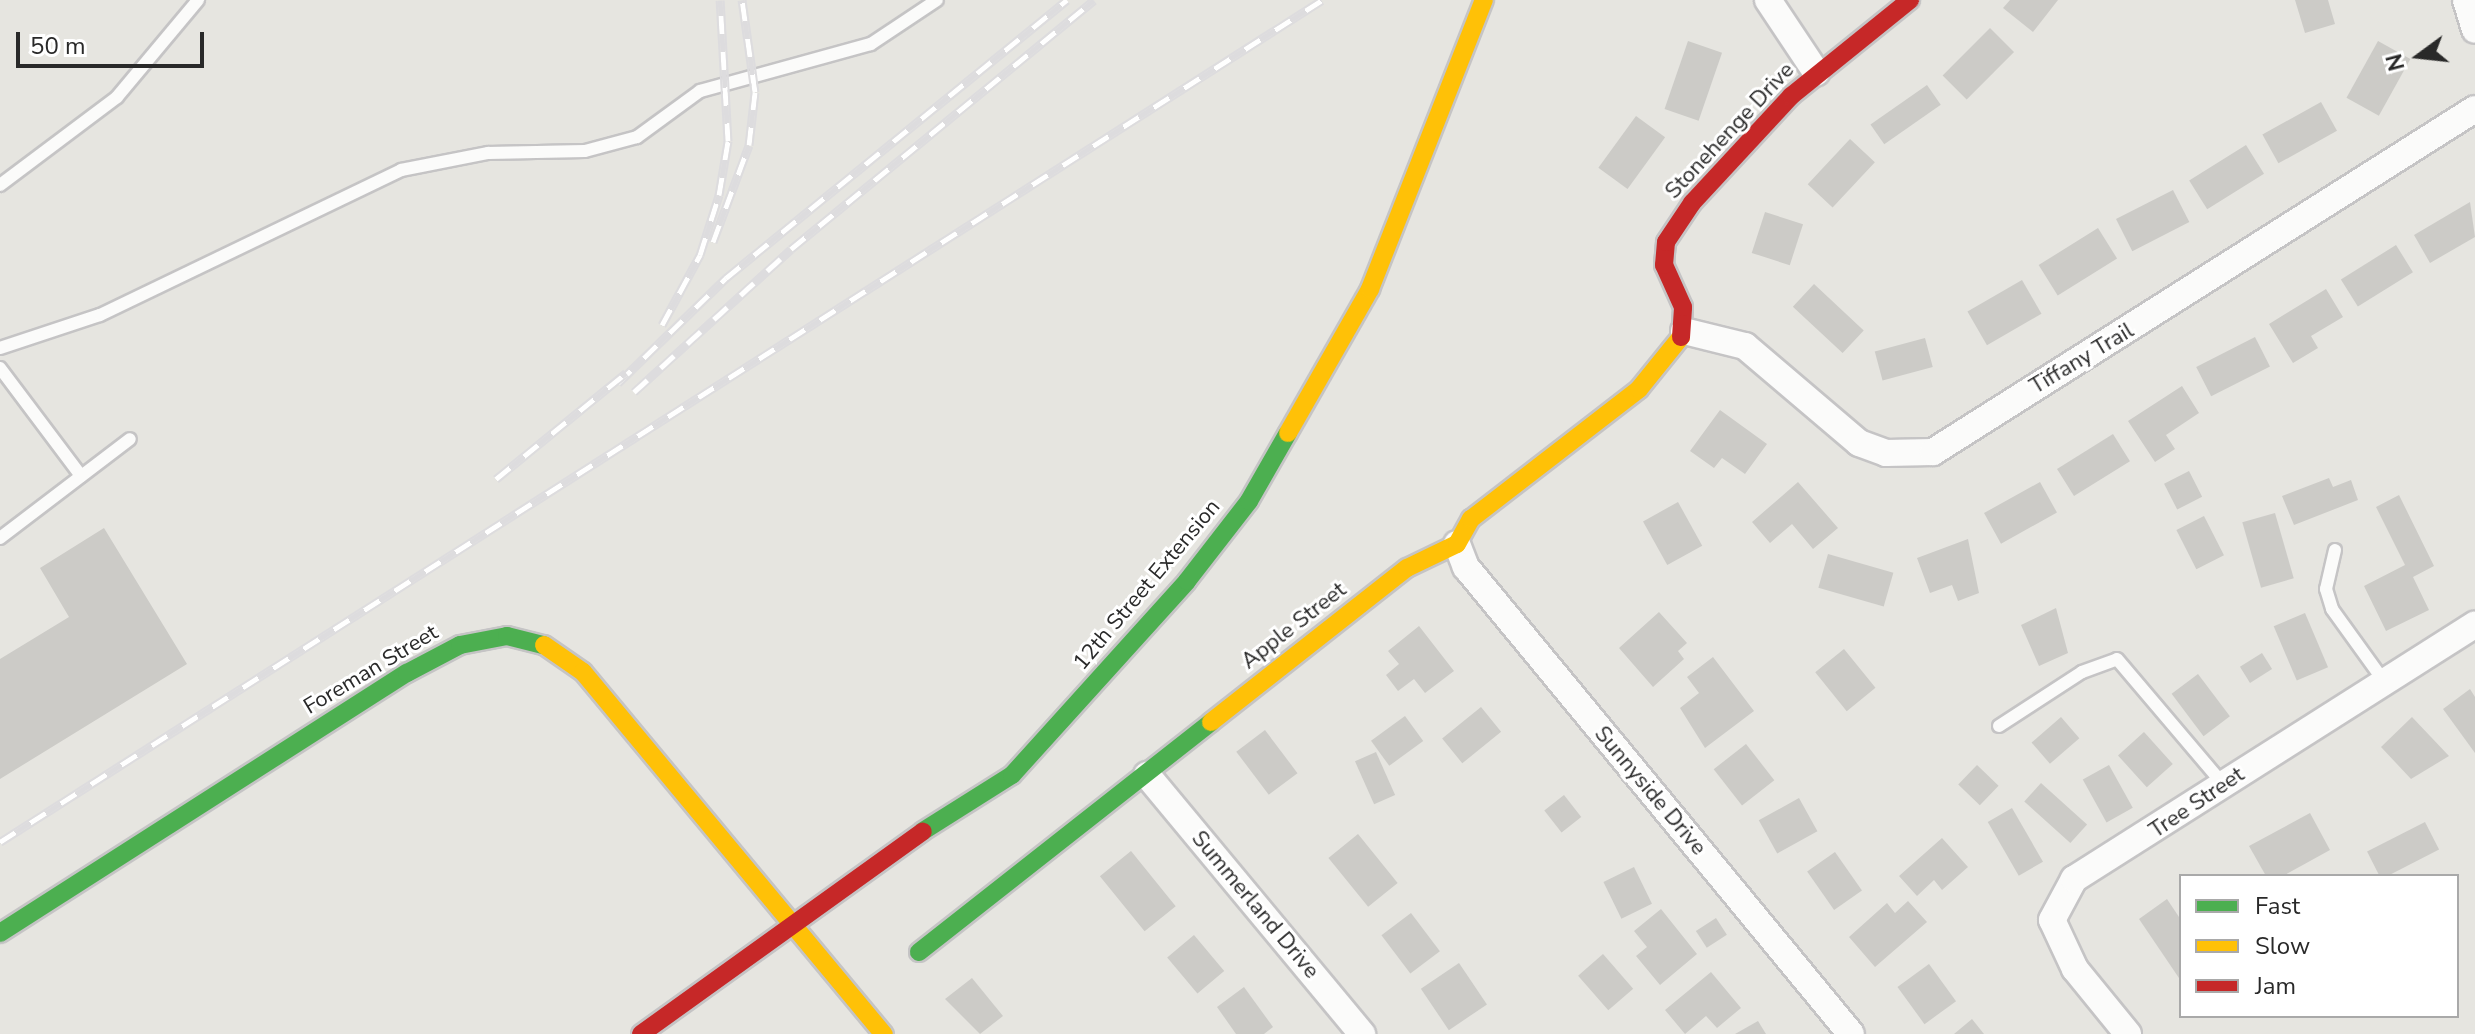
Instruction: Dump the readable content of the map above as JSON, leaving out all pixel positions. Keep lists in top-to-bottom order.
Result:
{
  "streets": {
    "street": [
      "Stonehenge Drive",
      "Tiffany Trail",
      "12th Street Extension",
      "Apple Street",
      "Foreman Street",
      "Sunnyside Drive",
      "Tree Street",
      "Summerland Drive"
    ]
  },
  "crossings": [
    ["Stonehenge Drive", "Tiffany Trail"],
    ["Stonehenge Drive", "Apple Street"],
    ["Tiffany Trail", "Apple Street"],
    ["12th Street Extension", "Foreman Street"],
    ["Apple Street", "Sunnyside Drive"],
    ["Apple Street", "Summerland Drive"]
  ],
  "legend": ["Fast", "Slow", "Jam"],
  "scale_bar": "50 m",
  "north": "left"
}
